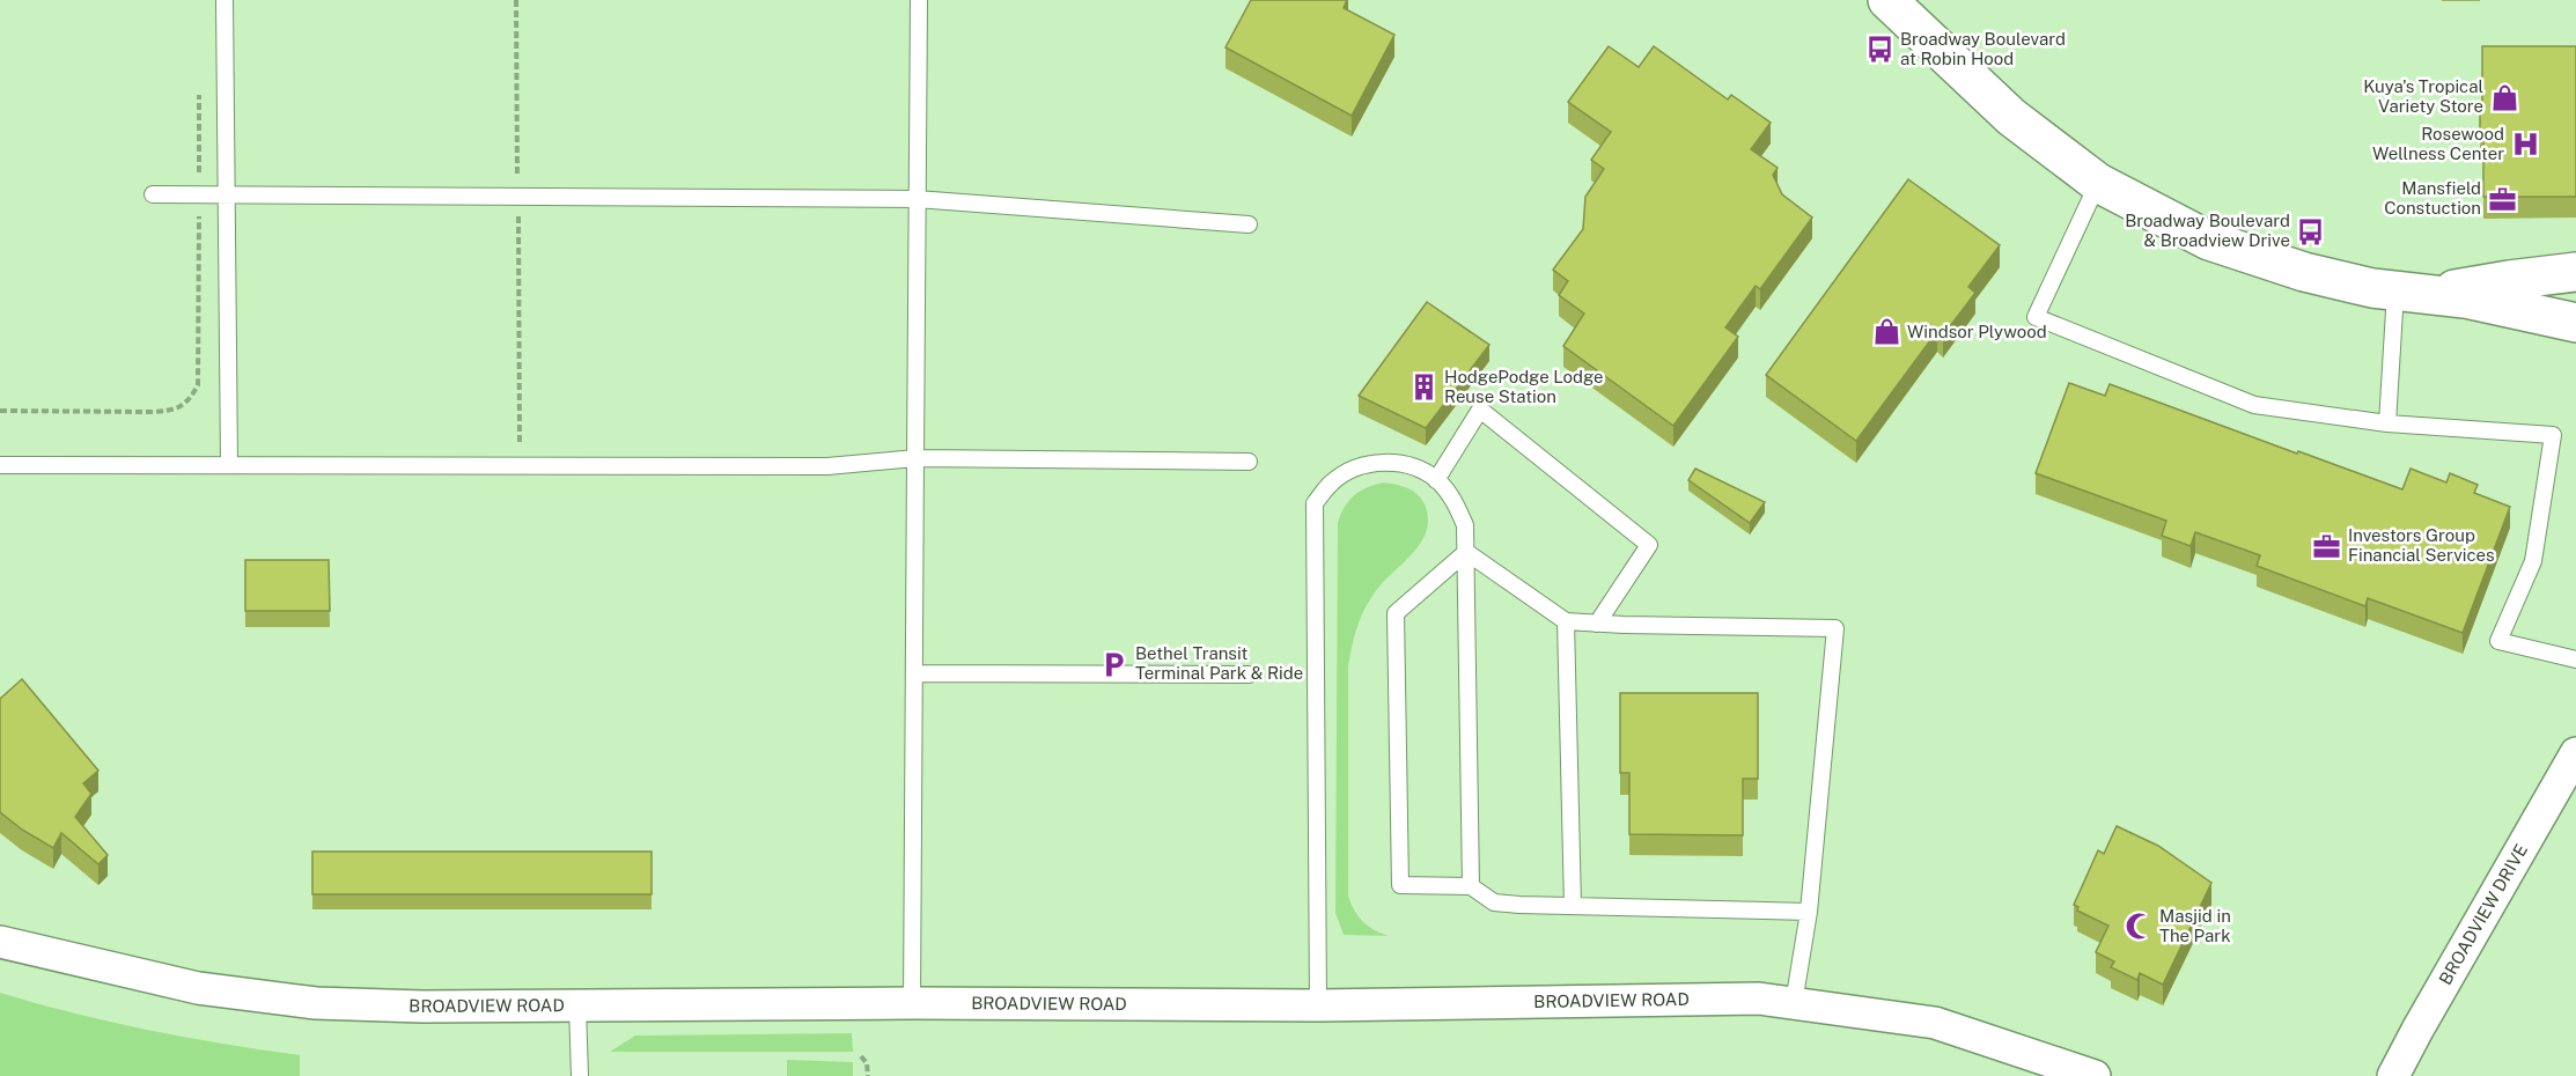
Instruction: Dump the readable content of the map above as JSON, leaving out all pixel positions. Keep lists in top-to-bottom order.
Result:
{
  "streets": {
    "street": ["BROADVIEW DRIVE", "BROADVIEW ROAD"]
  },
  "places": {
    "bus stop": ["Broadway Boulevard at Robin Hood", "Broadway Boulevard & Broadview Drive"],
    "shop": ["Kuya's Tropical Variety Store", "Windsor Plywood"],
    "hospital": ["Rosewood Wellness Center"],
    "office": ["Mansfield Constuction", "Investors Group Financial Services"],
    "building": ["HodgePodge Lodge Reuse Station"],
    "parking": ["Bethel Transit Terminal Park & Ride"],
    "mosque": ["Masjid in The Park"]
  }
}
